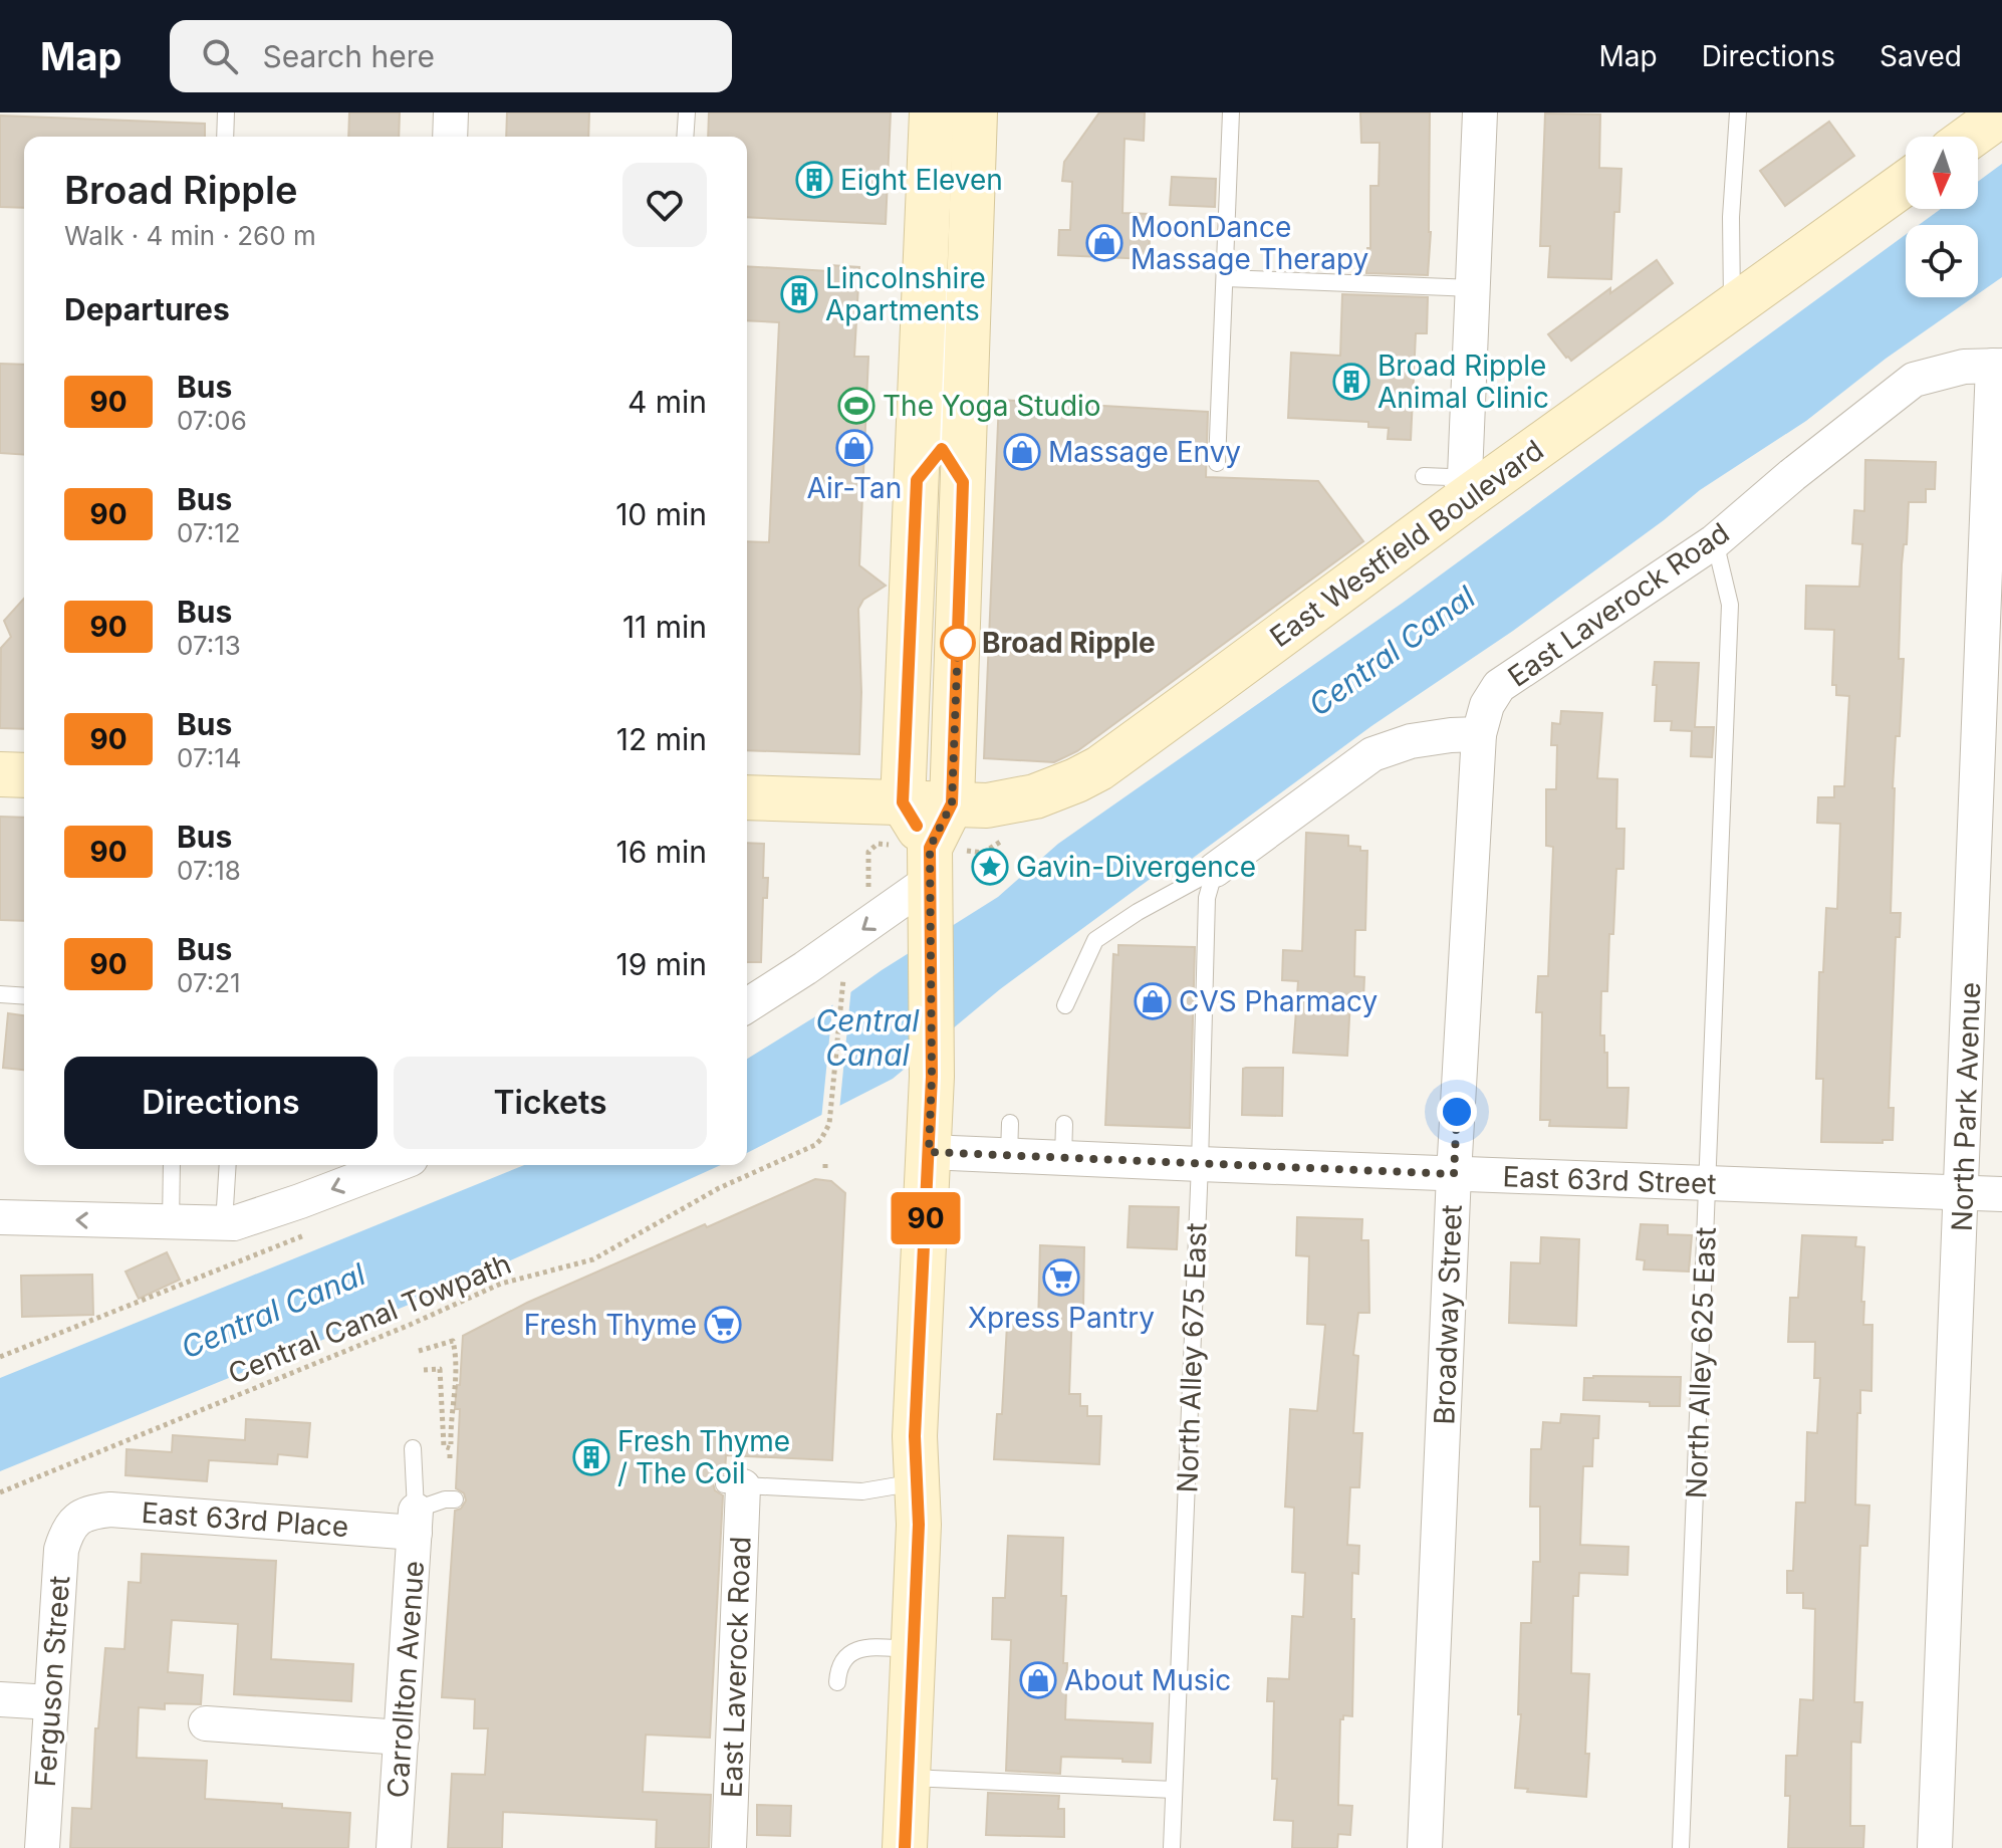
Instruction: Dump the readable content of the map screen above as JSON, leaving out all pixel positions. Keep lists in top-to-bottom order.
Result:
{
  "streets": {
    "main road": ["East Westfield Boulevard"],
    "street": [
      "East Laverock Road",
      "North Park Avenue",
      "East 63rd Street",
      "Broadway Street",
      "East 63rd Place",
      "Carrollton Avenue",
      "Ferguson Street"
    ],
    "lane": ["North Alley 675 East", "North Alley 625 East"],
    "path": ["Central Canal Towpath"]
  },
  "crossings": [
    ["East Laverock Road", "North Park Avenue"],
    ["East Laverock Road", "Broadway Street"],
    ["East Laverock Road", "North Alley 625 East"],
    ["North Park Avenue", "East 63rd Street"],
    ["East 63rd Street", "Broadway Street"],
    ["East 63rd Street", "North Alley 675 East"],
    ["East 63rd Street", "North Alley 625 East"],
    ["East 63rd Place", "Carrollton Avenue"],
    ["East 63rd Place", "Ferguson Street"]
  ],
  "water": ["Central Canal"],
  "places": {
    "building": [
      "Eight Eleven",
      "Lincolnshire Apartments",
      "Broad Ripple Animal Clinic",
      "Fresh Thyme / The Coil"
    ],
    "shop": [
      "MoonDance Massage Therapy",
      "Air-Tan",
      "Massage Envy",
      "CVS Pharmacy",
      "About Music"
    ],
    "sports": ["The Yoga Studio"],
    "other": ["Broad Ripple"],
    "place": ["Gavin-Divergence"],
    "supermarket": ["Xpress Pantry", "Fresh Thyme"]
  },
  "lines": ["bus line 90"],
  "north": "bottom",
  "page": {
    "header": "Map",
    "search": "Search here",
    "nav": ["Map", "Directions", "Saved"],
    "on_map": "90",
    "heading": [
      ["Broad Ripple", "Walk · 4 min · 260 m"],
      "Departures"
    ],
    "list": [
      {
        "mark": "90",
        "name": "Bus",
        "note": "07:06",
        "value": "4 min"
      },
      {
        "mark": "90",
        "name": "Bus",
        "note": "07:12",
        "value": "10 min"
      },
      {
        "mark": "90",
        "name": "Bus",
        "note": "07:13",
        "value": "11 min"
      },
      {
        "mark": "90",
        "name": "Bus",
        "note": "07:14",
        "value": "12 min"
      },
      {
        "mark": "90",
        "name": "Bus",
        "note": "07:18",
        "value": "16 min"
      },
      {
        "mark": "90",
        "name": "Bus",
        "note": "07:21",
        "value": "19 min"
      }
    ],
    "buttons": ["Directions", "Tickets"]
  }
}
